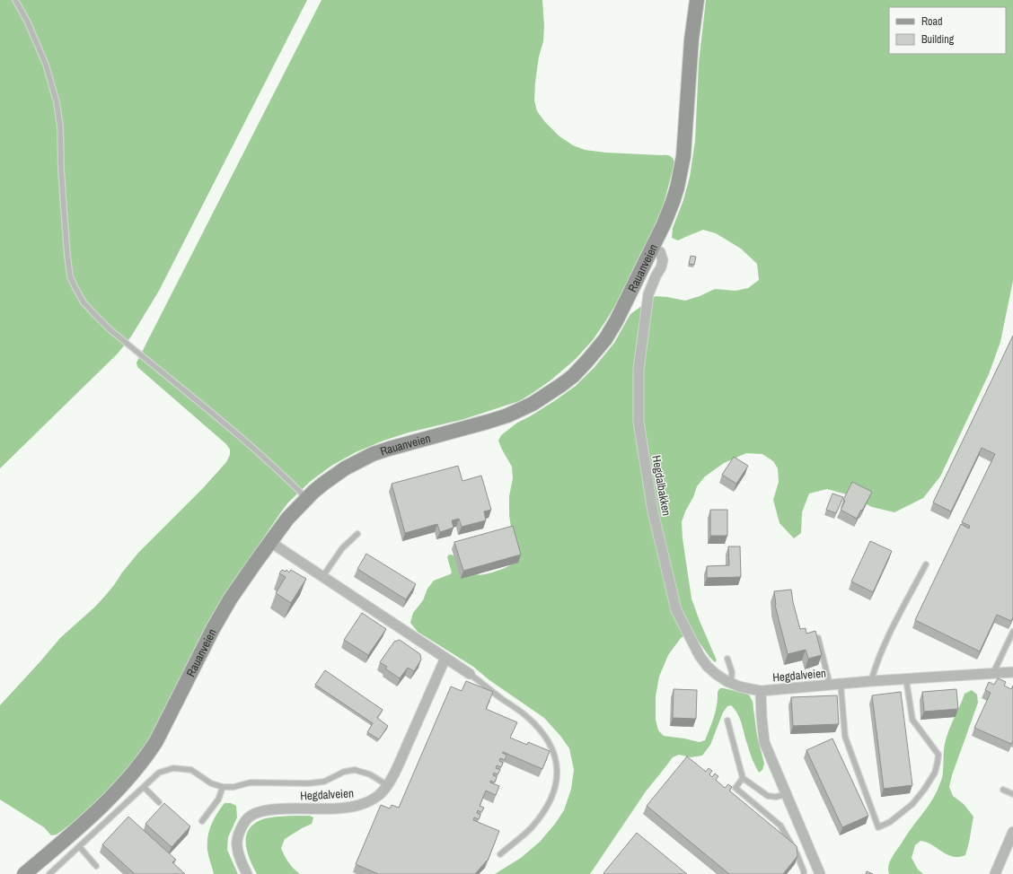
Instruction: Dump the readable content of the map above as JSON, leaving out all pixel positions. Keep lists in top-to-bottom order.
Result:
{
  "streets": {
    "main road": ["Rauanveien"],
    "street": ["Hegdalbakken", "Hegdalveien"]
  },
  "crossings": [
    ["Rauanveien", "Hegdalbakken"],
    ["Hegdalbakken", "Hegdalveien"]
  ],
  "legend": ["Road", "Building"]
}
